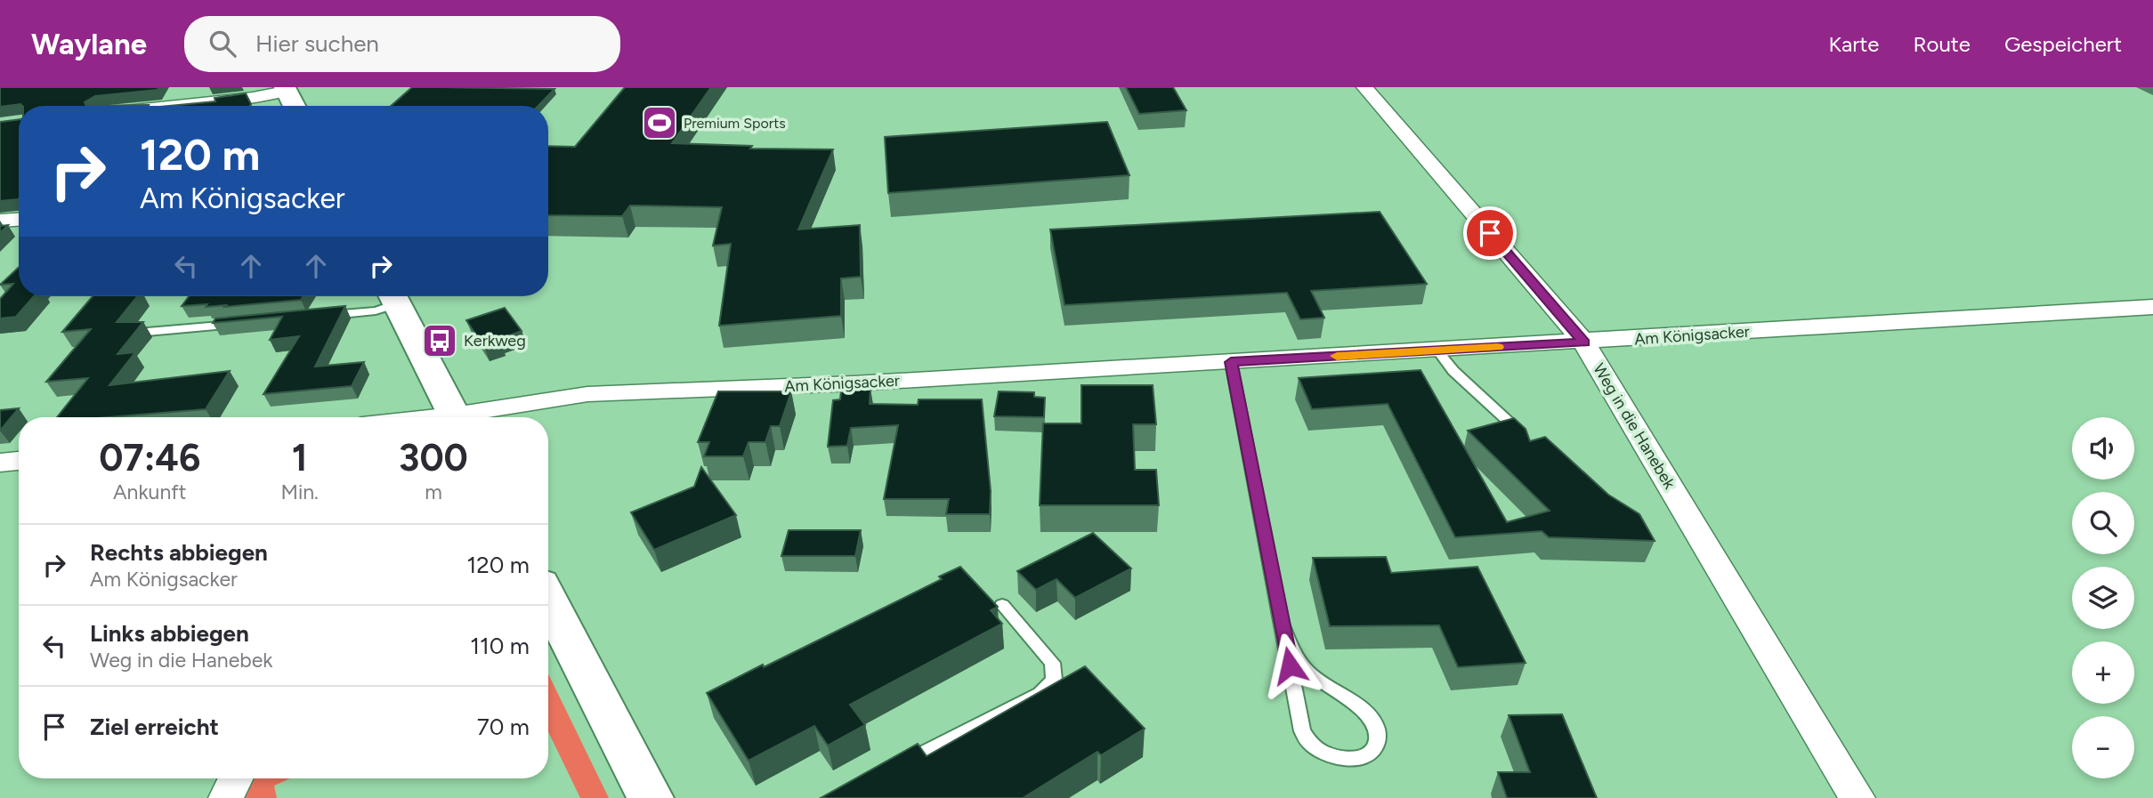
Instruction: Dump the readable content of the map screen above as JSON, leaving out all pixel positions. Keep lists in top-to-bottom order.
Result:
{
  "streets": {
    "street": ["Am Königsacker", "Weg in die Hanebek"]
  },
  "crossings": [
    ["Am Königsacker", "Weg in die Hanebek"]
  ],
  "places": {
    "sports": ["Premium Sports"],
    "bus stop": ["Kerkweg"]
  },
  "page": {
    "header": "Waylane",
    "search": "Hier suchen",
    "nav": ["Karte", "Route", "Gespeichert"],
    "turn": ["120 m", "Am Königsacker"],
    "map_buttons": ["+", "−"],
    "eta": [
      "07:46",
      "Ankunft",
      "1",
      "Min.",
      "300",
      "m"
    ],
    "list": [
      {
        "name": "Rechts abbiegen",
        "note": "Am Königsacker",
        "value": "120 m"
      },
      {
        "name": "Links abbiegen",
        "note": "Weg in die Hanebek",
        "value": "110 m"
      },
      {
        "name": "Ziel erreicht",
        "value": "70 m"
      }
    ]
  }
}
